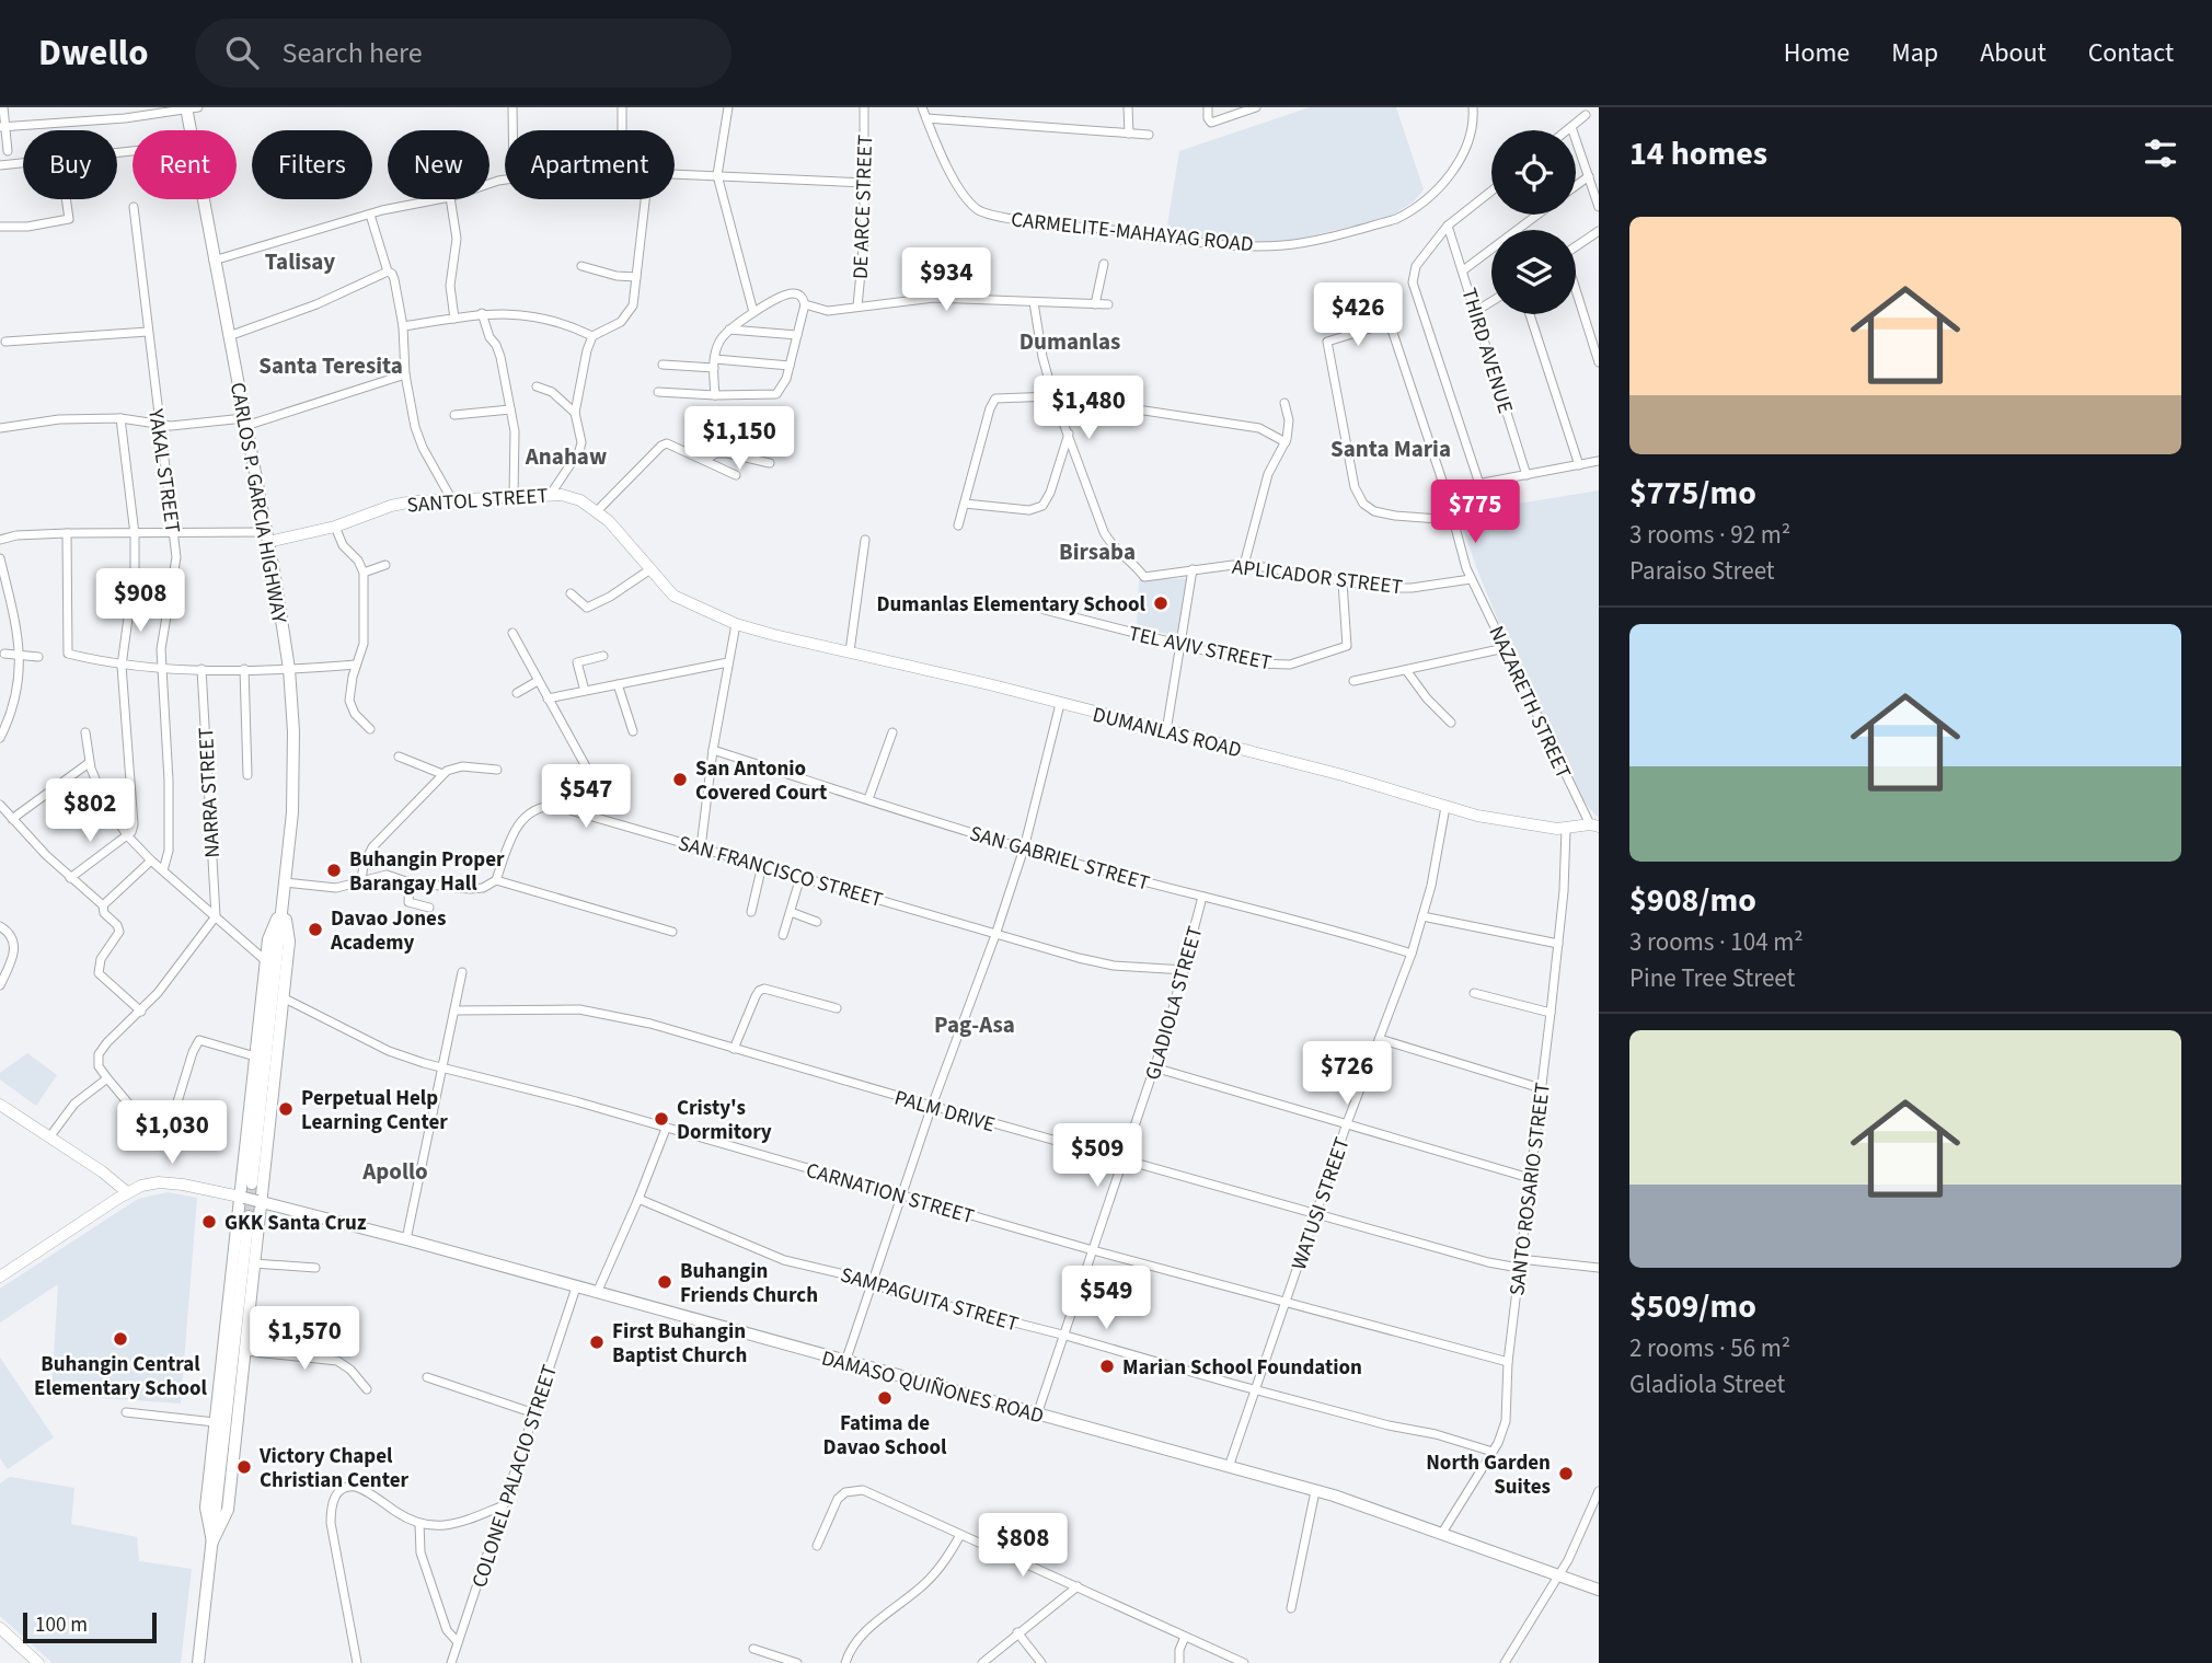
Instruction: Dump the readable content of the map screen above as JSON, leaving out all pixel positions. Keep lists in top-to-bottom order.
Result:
{
  "streets": {
    "main road": [
      "SANTOL STREET",
      "CARLOS P. GARCIA HIGHWAY",
      "DUMANLAS ROAD",
      "DAMASO QUIÑONES ROAD"
    ],
    "street": [
      "DE ARCE STREET",
      "CARMELITE-MAHAYAG ROAD",
      "THIRD AVENUE",
      "YAKAL STREET",
      "APLICADOR STREET",
      "TEL AVIV STREET",
      "NAZARETH STREET",
      "NARRA STREET",
      "SAN GABRIEL STREET",
      "SAN FRANCISCO STREET",
      "GLADIOLA STREET",
      "PALM DRIVE",
      "SANTO ROSARIO STREET",
      "CARNATION STREET",
      "WATUSI STREET",
      "SAMPAGUITA STREET",
      "COLONEL PALACIO STREET"
    ]
  },
  "crossings": [
    ["SANTOL STREET", "CARLOS P. GARCIA HIGHWAY"],
    ["SANTOL STREET", "DUMANLAS ROAD"],
    ["CARLOS P. GARCIA HIGHWAY", "CARNATION STREET"],
    ["CARLOS P. GARCIA HIGHWAY", "DAMASO QUIÑONES ROAD"],
    ["APLICADOR STREET", "TEL AVIV STREET"],
    ["APLICADOR STREET", "NAZARETH STREET"],
    ["NAZARETH STREET", "DUMANLAS ROAD"],
    ["DUMANLAS ROAD", "SANTO ROSARIO STREET"],
    ["DUMANLAS ROAD", "WATUSI STREET"],
    ["SAN GABRIEL STREET", "GLADIOLA STREET"],
    ["SAN GABRIEL STREET", "WATUSI STREET"],
    ["SAN FRANCISCO STREET", "GLADIOLA STREET"],
    ["GLADIOLA STREET", "PALM DRIVE"],
    ["GLADIOLA STREET", "CARNATION STREET"],
    ["GLADIOLA STREET", "SAMPAGUITA STREET"],
    ["GLADIOLA STREET", "DAMASO QUIÑONES ROAD"],
    ["PALM DRIVE", "SANTO ROSARIO STREET"],
    ["PALM DRIVE", "WATUSI STREET"],
    ["SANTO ROSARIO STREET", "CARNATION STREET"],
    ["SANTO ROSARIO STREET", "SAMPAGUITA STREET"],
    ["SANTO ROSARIO STREET", "DAMASO QUIÑONES ROAD"],
    ["CARNATION STREET", "WATUSI STREET"],
    ["WATUSI STREET", "SAMPAGUITA STREET"],
    ["WATUSI STREET", "DAMASO QUIÑONES ROAD"],
    ["DAMASO QUIÑONES ROAD", "COLONEL PALACIO STREET"]
  ],
  "districts": [
    "Talisay",
    "Dumanlas",
    "Santa Teresita",
    "Santa Maria",
    "Anahaw",
    "Birsaba",
    "Pag-Asa",
    "Apollo"
  ],
  "places": [
    "Dumanlas Elementary School",
    "San Antonio Covered Court",
    "Buhangin Proper Barangay Hall",
    "Davao Jones Academy",
    "Perpetual Help Learning Center",
    "Cristy's Dormitory",
    "GKK Santa Cruz",
    "Buhangin Friends Church",
    "Buhangin Central Elementary School",
    "First Buhangin Baptist Church",
    "Marian School Foundation",
    "Fatima de Davao School",
    "Victory Chapel Christian Center",
    "North Garden Suites"
  ],
  "scale_bar": "100 m",
  "page": {
    "header": "Dwello",
    "search": "Search here",
    "nav": [
      "Home",
      "Map",
      "About",
      "Contact"
    ],
    "heading": "14 homes",
    "chip": [
      "Buy",
      "Rent",
      "Filters",
      "New",
      "Apartment"
    ],
    "list": [
      {
        "name": "$775/mo",
        "note": "3 rooms · 92 m² · Paraiso Street"
      },
      {
        "name": "$908/mo",
        "note": "3 rooms · 104 m² · Pine Tree Street"
      },
      {
        "name": "$509/mo",
        "note": "2 rooms · 56 m² · Gladiola Street"
      }
    ],
    "price": [
      "$934",
      "$426",
      "$1,480",
      "$1,150",
      "$775",
      "$908",
      "$547",
      "$802",
      "$726",
      "$1,030",
      "$509",
      "$549",
      "$1,570",
      "$808"
    ],
    "scale": "100 m"
  }
}
